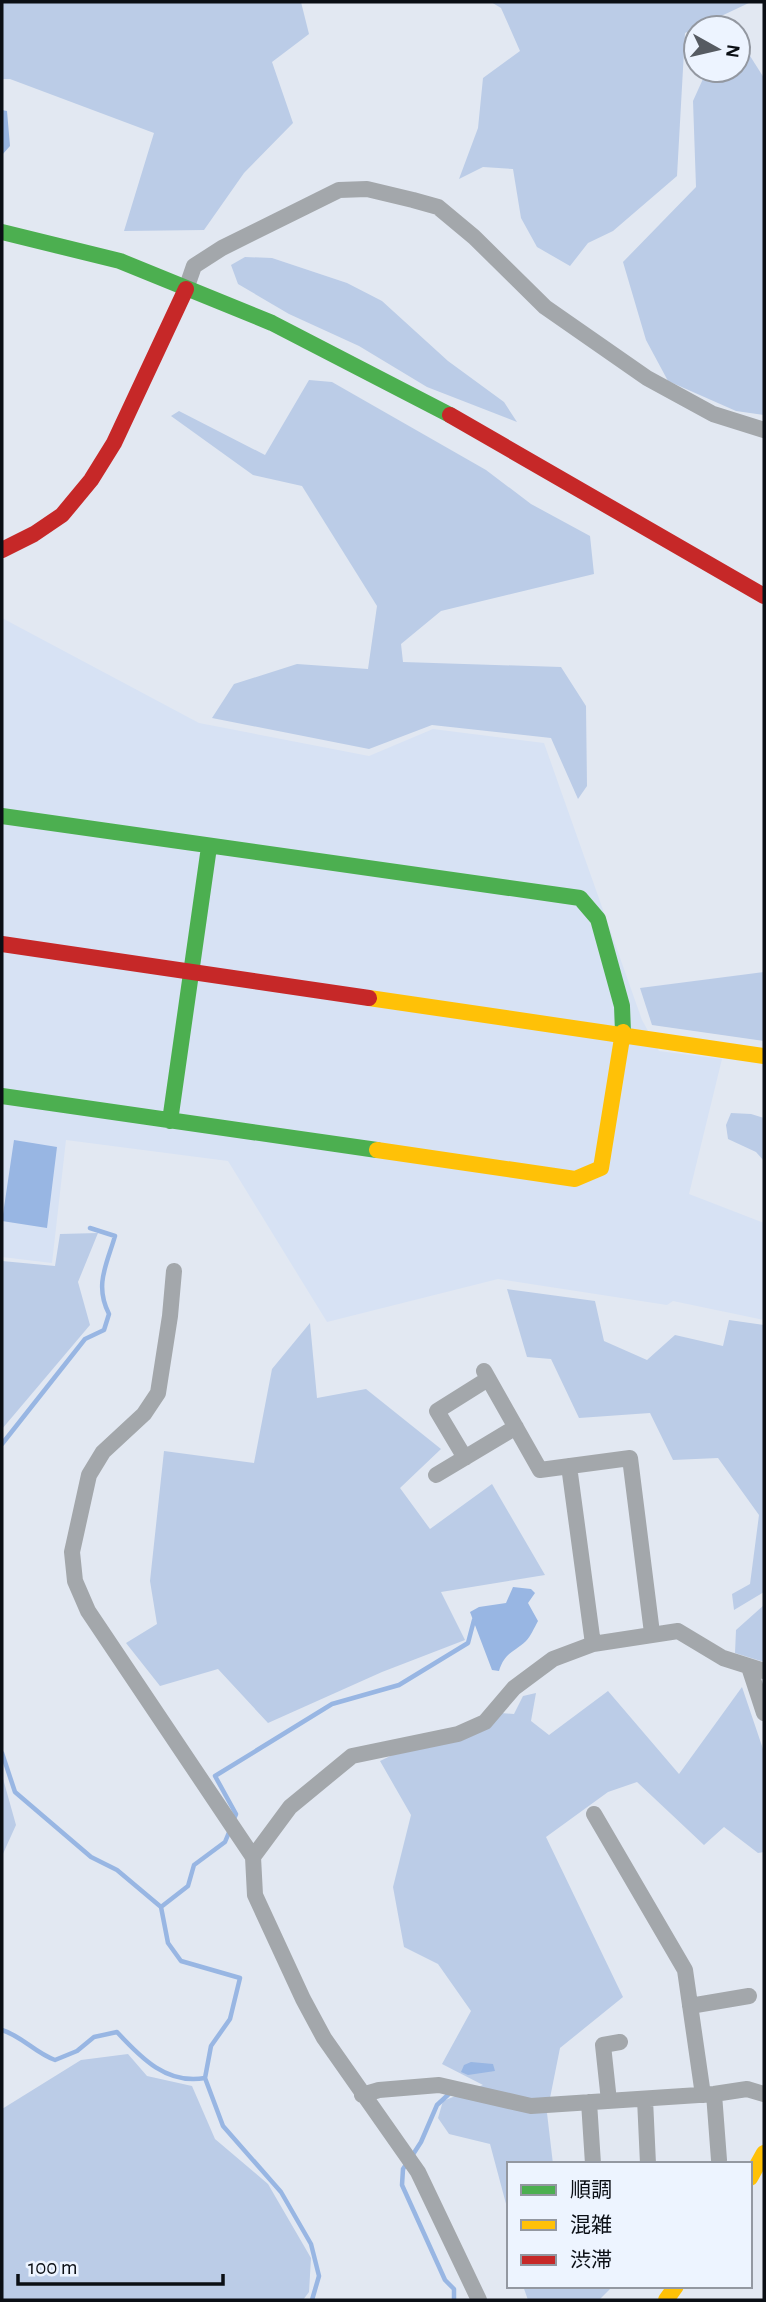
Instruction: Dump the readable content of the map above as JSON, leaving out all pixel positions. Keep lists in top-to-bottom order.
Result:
{
  "legend": ["順調", "混雑", "渋滞"],
  "scale_bar": "100 m",
  "north": "right"
}
